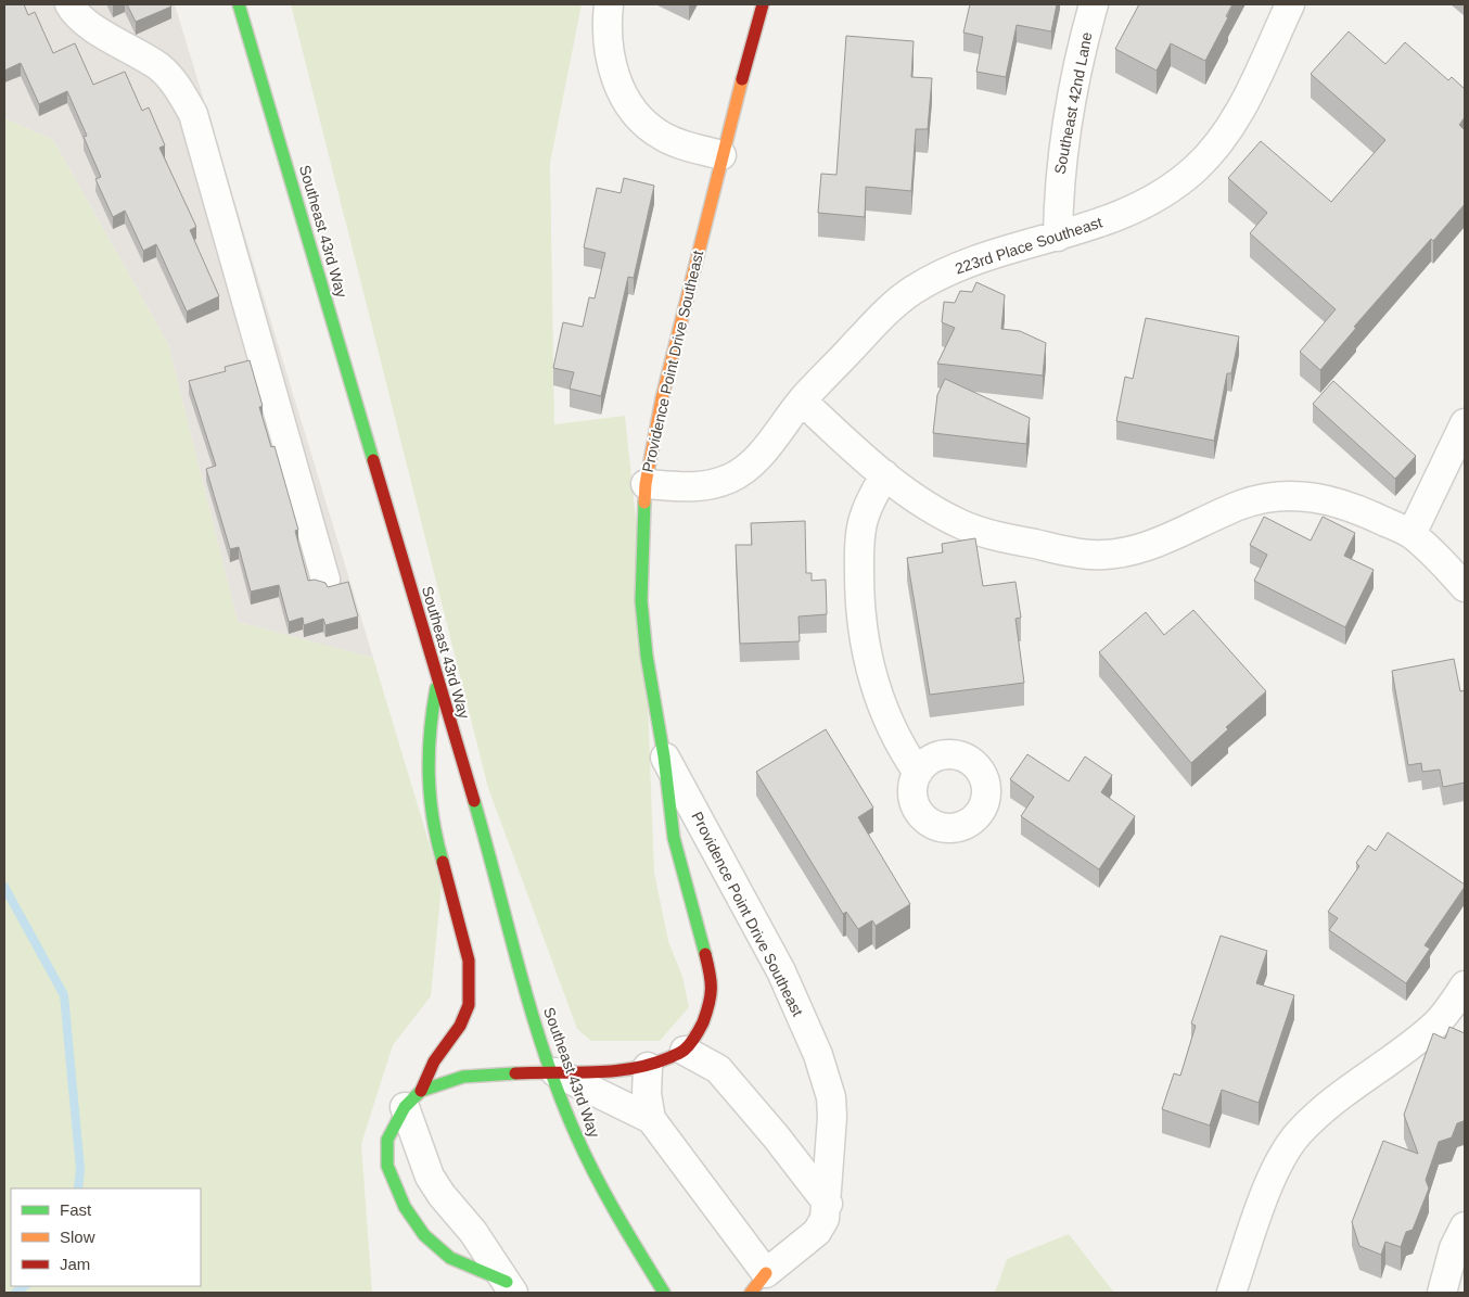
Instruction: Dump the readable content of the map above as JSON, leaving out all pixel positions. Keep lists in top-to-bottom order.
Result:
{
  "streets": {
    "main road": ["Southeast 43rd Way", "Providence Point Drive Southeast"],
    "street": ["Southeast 42nd Lane", "223rd Place Southeast"]
  },
  "crossings": [
    ["Southeast 42nd Lane", "223rd Place Southeast"],
    ["Southeast 43rd Way", "Providence Point Drive Southeast"],
    ["223rd Place Southeast", "Providence Point Drive Southeast"]
  ],
  "legend": ["Fast", "Slow", "Jam"]
}
